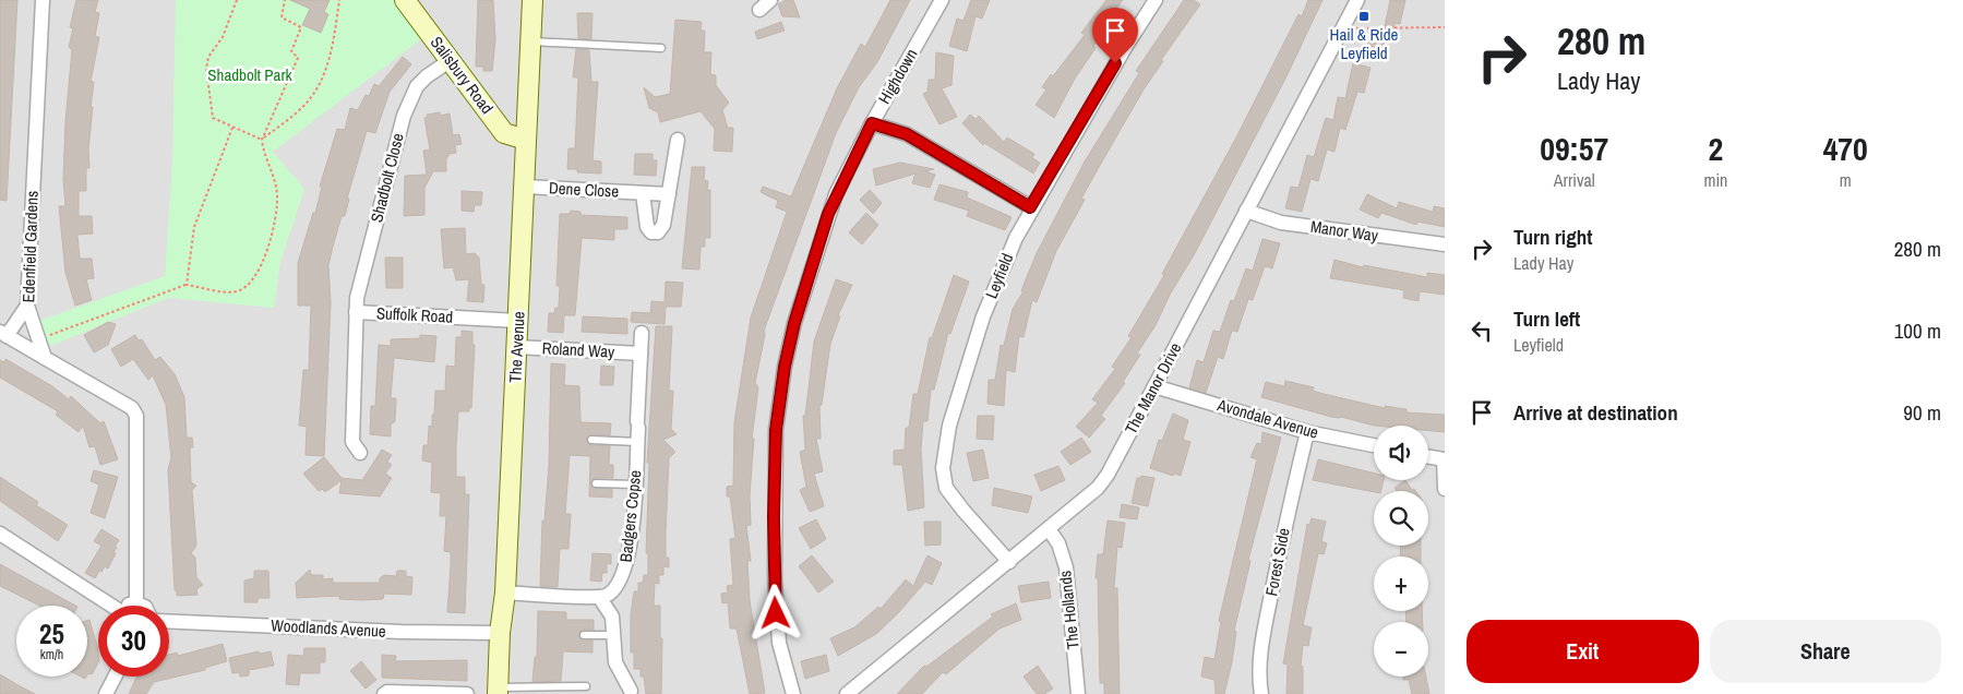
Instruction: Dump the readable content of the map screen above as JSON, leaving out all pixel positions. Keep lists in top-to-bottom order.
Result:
{
  "streets": {
    "street": [
      "Salisbury Road",
      "Highdown",
      "Shadbolt Close",
      "Dene Close",
      "Manor Way",
      "Edenfield Gardens",
      "Leyfield",
      "Suffolk Road",
      "The Avenue",
      "Roland Way",
      "The Manor Drive",
      "Avondale Avenue",
      "Badgers Copse",
      "Forest Side",
      "The Hollands",
      "Woodlands Avenue"
    ]
  },
  "crossings": [
    ["Salisbury Road", "Shadbolt Close"],
    ["Salisbury Road", "The Avenue"],
    ["Shadbolt Close", "Suffolk Road"],
    ["Dene Close", "The Avenue"],
    ["Manor Way", "The Manor Drive"],
    ["Leyfield", "The Manor Drive"],
    ["Suffolk Road", "The Avenue"],
    ["The Avenue", "Roland Way"],
    ["The Avenue", "Woodlands Avenue"],
    ["The Manor Drive", "Avondale Avenue"],
    ["The Manor Drive", "The Hollands"],
    ["Avondale Avenue", "Forest Side"]
  ],
  "parks": ["Shadbolt Park"],
  "places": {
    "transit": ["Hail & Ride Leyfield"]
  },
  "page": {
    "turn": ["280 m", "Lady Hay"],
    "eta": [
      "09:57",
      "Arrival",
      "2",
      "min",
      "470",
      "m"
    ],
    "list": [
      {
        "name": "Turn right",
        "note": "Lady Hay",
        "value": "280 m"
      },
      {
        "name": "Turn left",
        "note": "Leyfield",
        "value": "100 m"
      },
      {
        "name": "Arrive at destination",
        "value": "90 m"
      }
    ],
    "map_buttons": ["+", "−"],
    "speed": "25 km/h",
    "limit": "30",
    "buttons": ["Exit", "Share"]
  }
}
